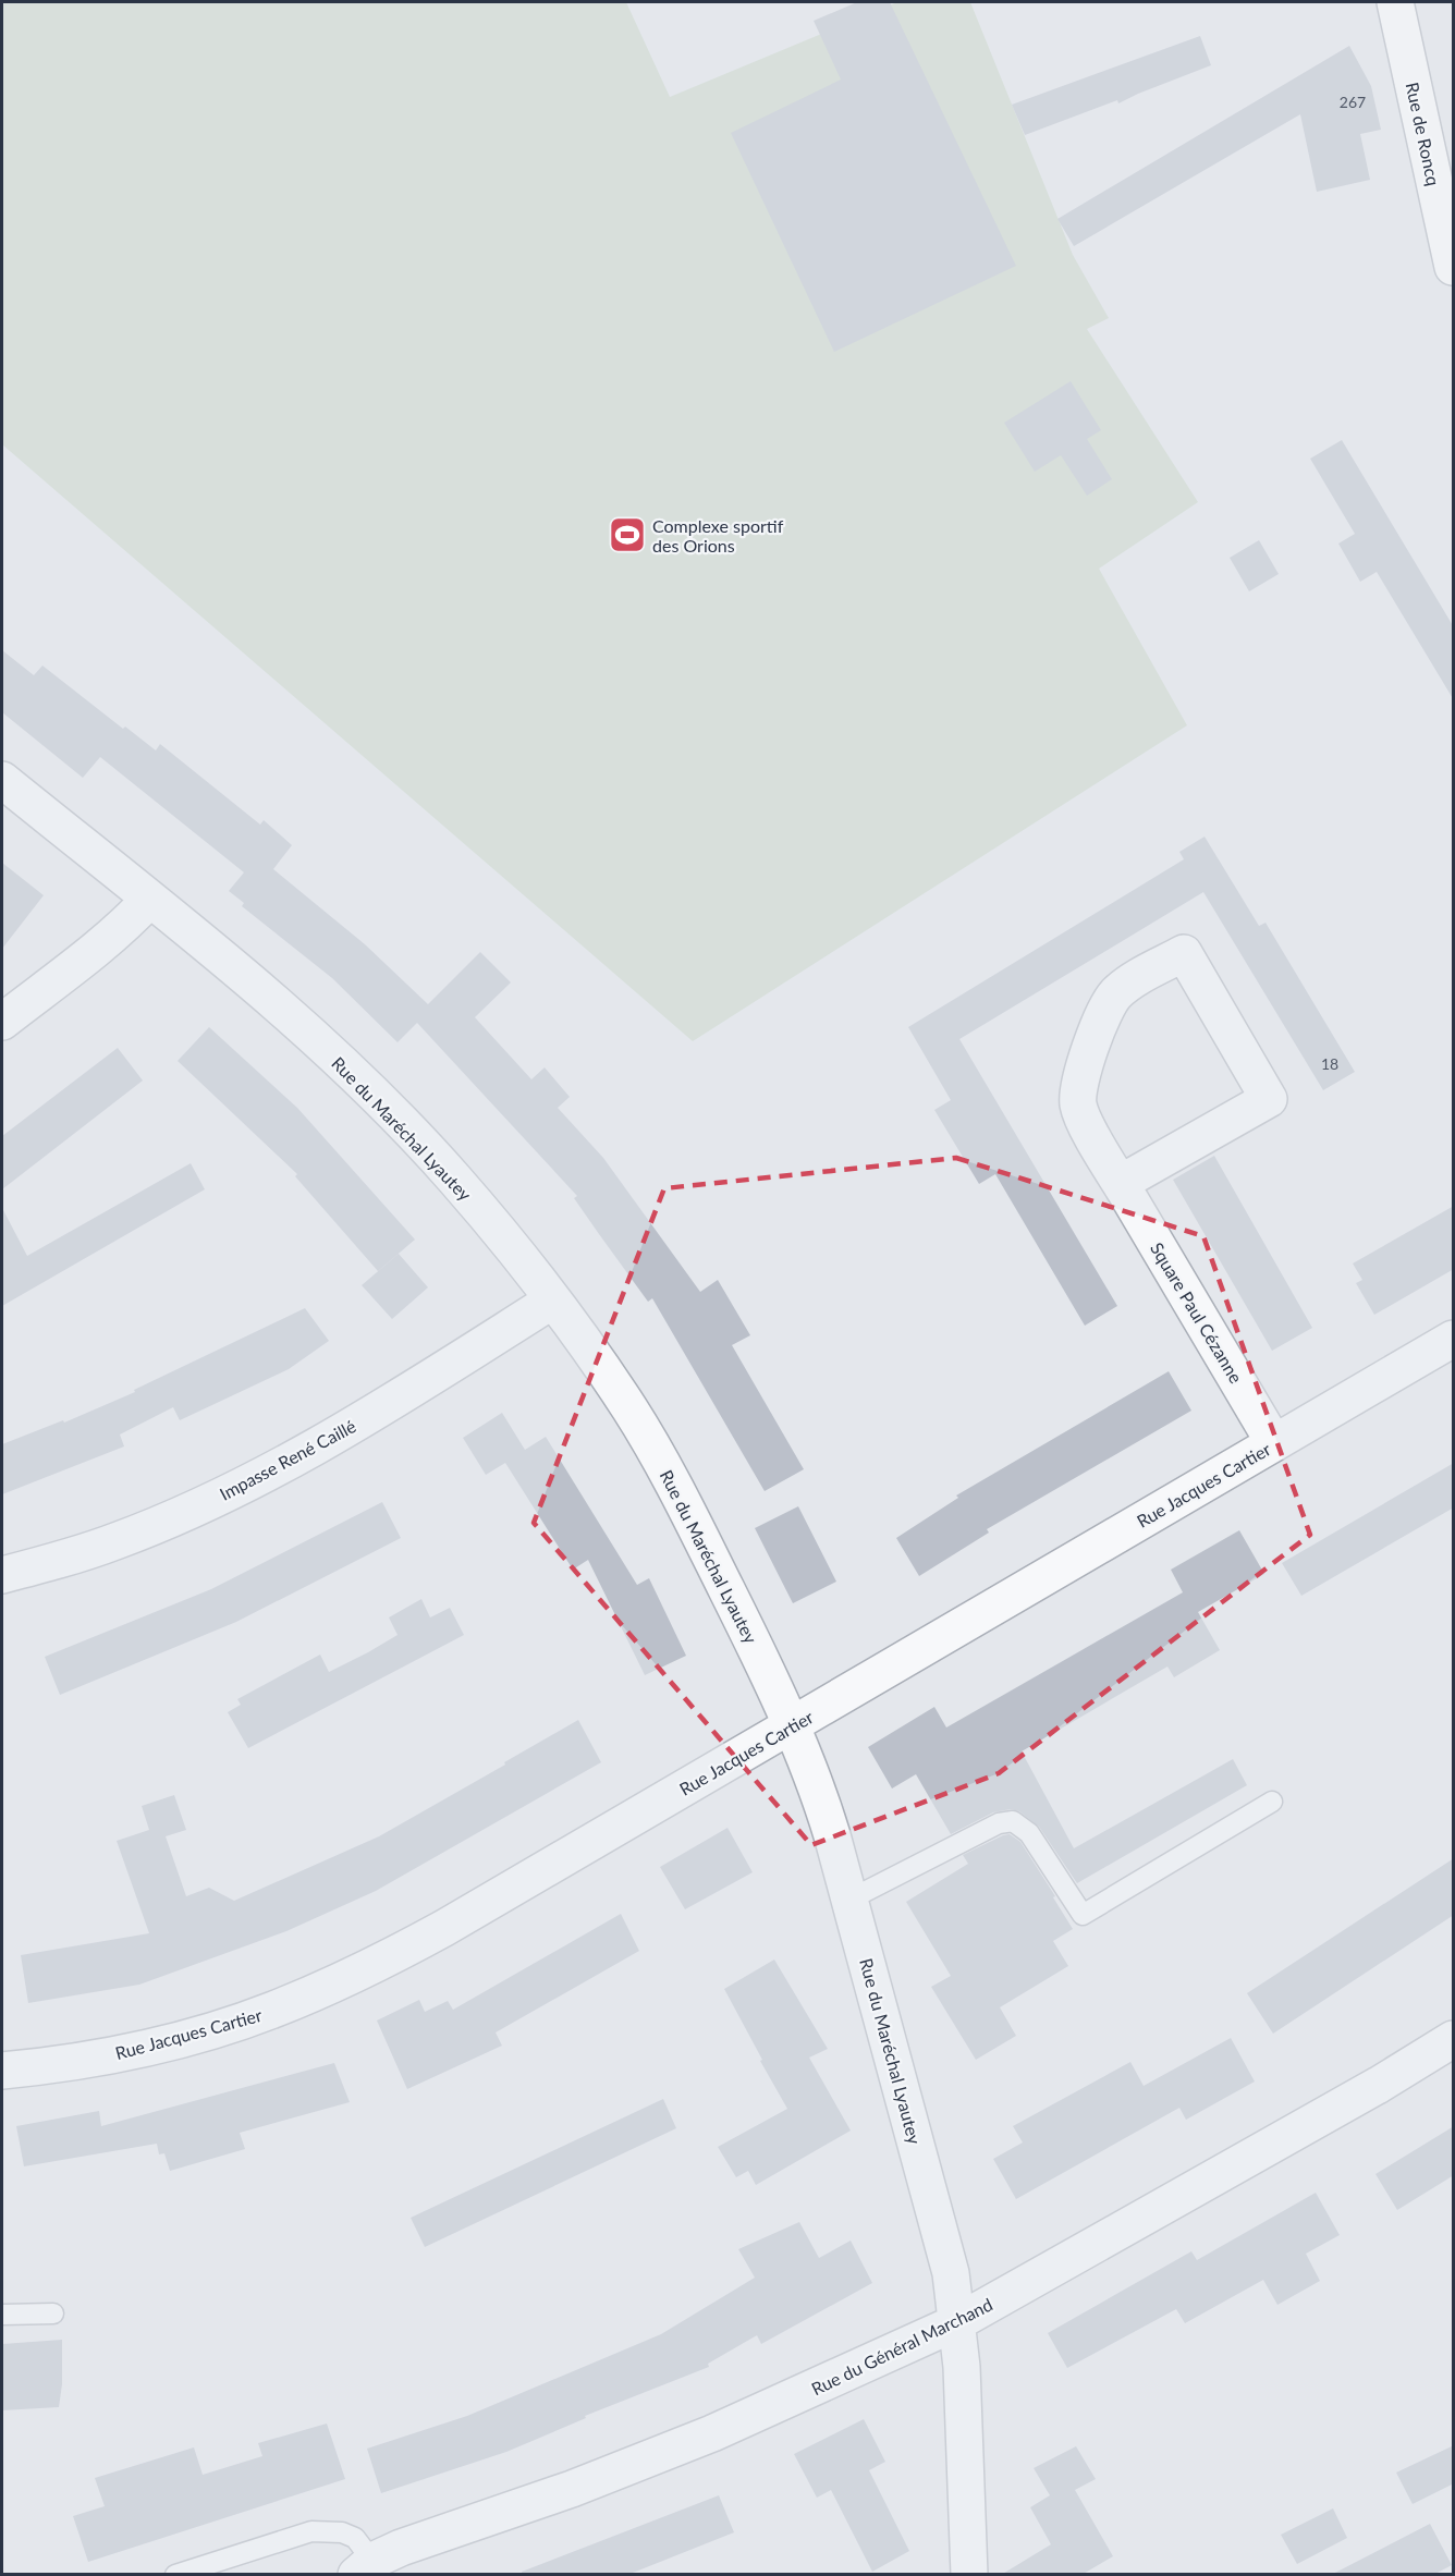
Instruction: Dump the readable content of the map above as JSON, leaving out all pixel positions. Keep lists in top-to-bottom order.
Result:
{
  "streets": {
    "street": [
      "Rue de Roncq",
      "Rue du Maréchal Lyautey",
      "Square Paul Cézanne",
      "Impasse René Caillé",
      "Rue Jacques Cartier",
      "Rue du Général Marchand"
    ]
  },
  "crossings": [
    ["Rue du Maréchal Lyautey", "Impasse René Caillé"],
    ["Rue du Maréchal Lyautey", "Rue Jacques Cartier"],
    ["Rue du Maréchal Lyautey", "Rue du Général Marchand"],
    ["Square Paul Cézanne", "Rue Jacques Cartier"]
  ],
  "places": {
    "sports": ["Complexe sportif des Orions"]
  },
  "house_numbers": ["267", "18"]
}
